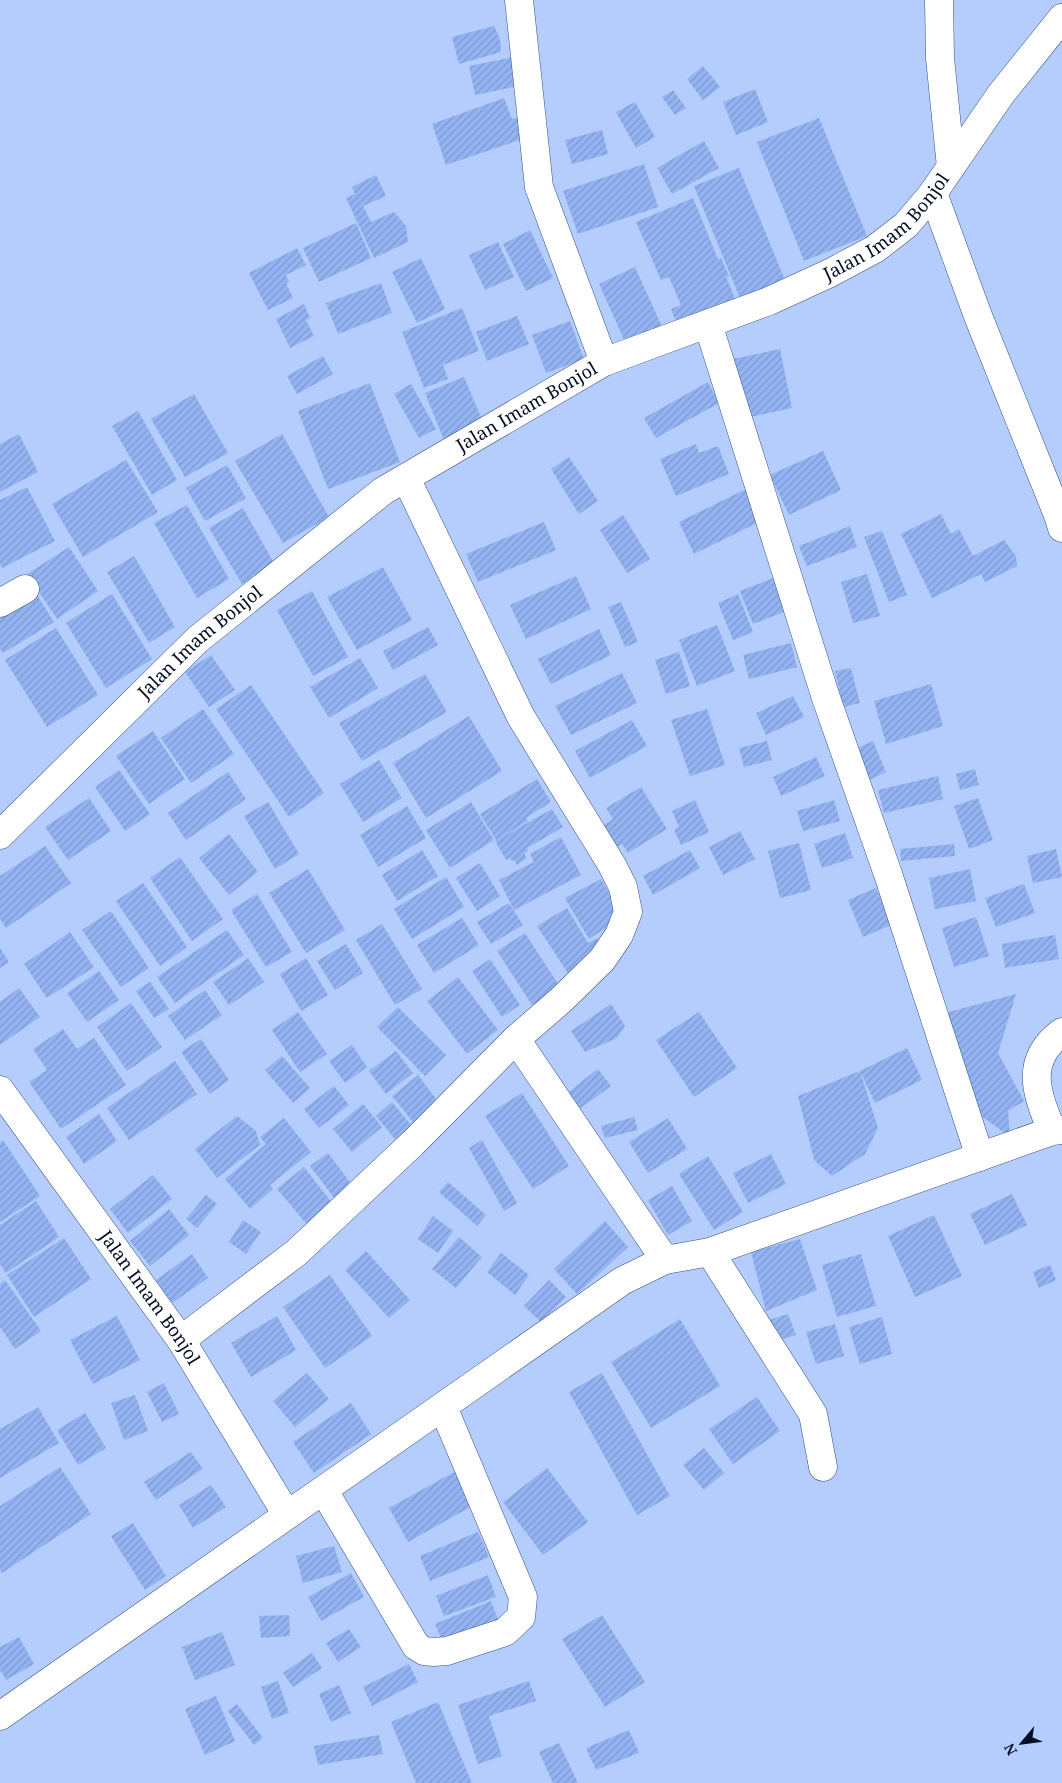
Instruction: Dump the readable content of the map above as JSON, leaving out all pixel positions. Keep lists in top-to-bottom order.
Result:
{
  "streets": {
    "street": ["Jalan Imam Bonjol"]
  },
  "north": "bottom left"
}
